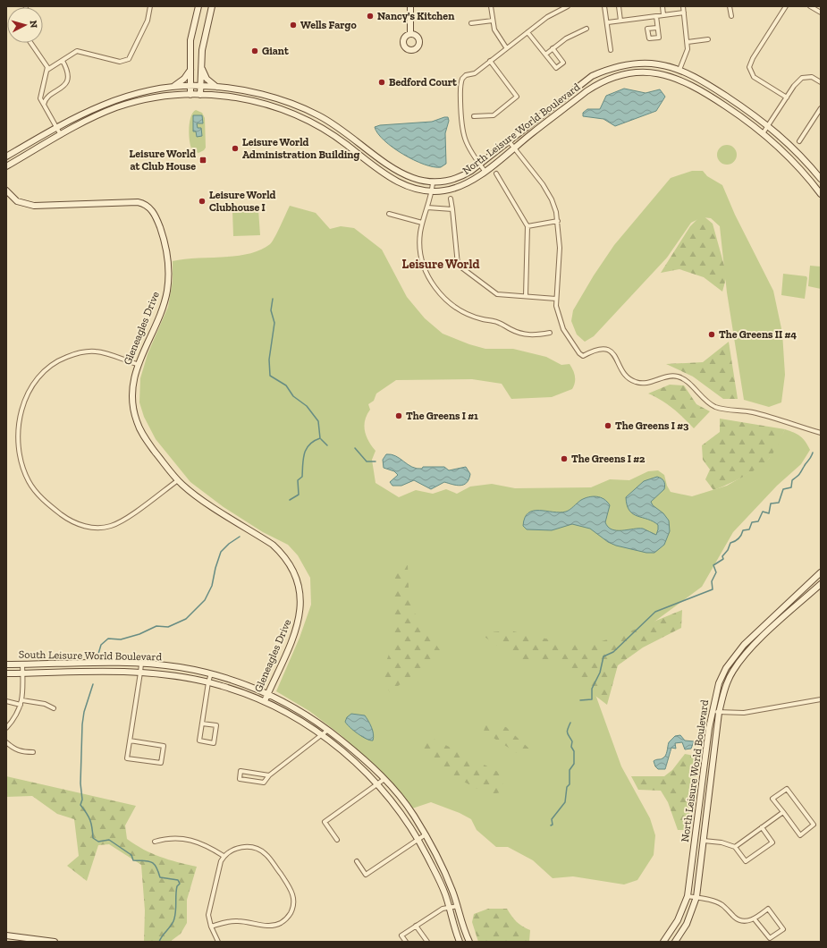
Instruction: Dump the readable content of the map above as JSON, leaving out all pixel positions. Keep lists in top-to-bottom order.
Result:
{
  "streets": {
    "street": ["North Leisure World Boulevard", "Gleneagles Drive", "South Leisure World Boulevard"]
  },
  "crossings": [
    ["Gleneagles Drive", "South Leisure World Boulevard"]
  ],
  "districts": ["Leisure World"],
  "places": {
    "other": [
      "Nancy's Kitchen",
      "Wells Fargo",
      "Giant",
      "Bedford Court",
      "Leisure World Administration Building",
      "Leisure World Clubhouse I",
      "The Greens II #4",
      "The Greens I #1",
      "The Greens I #3",
      "The Greens I #2"
    ],
    "transit": ["Leisure World at Club House"]
  },
  "north": "right"
}
